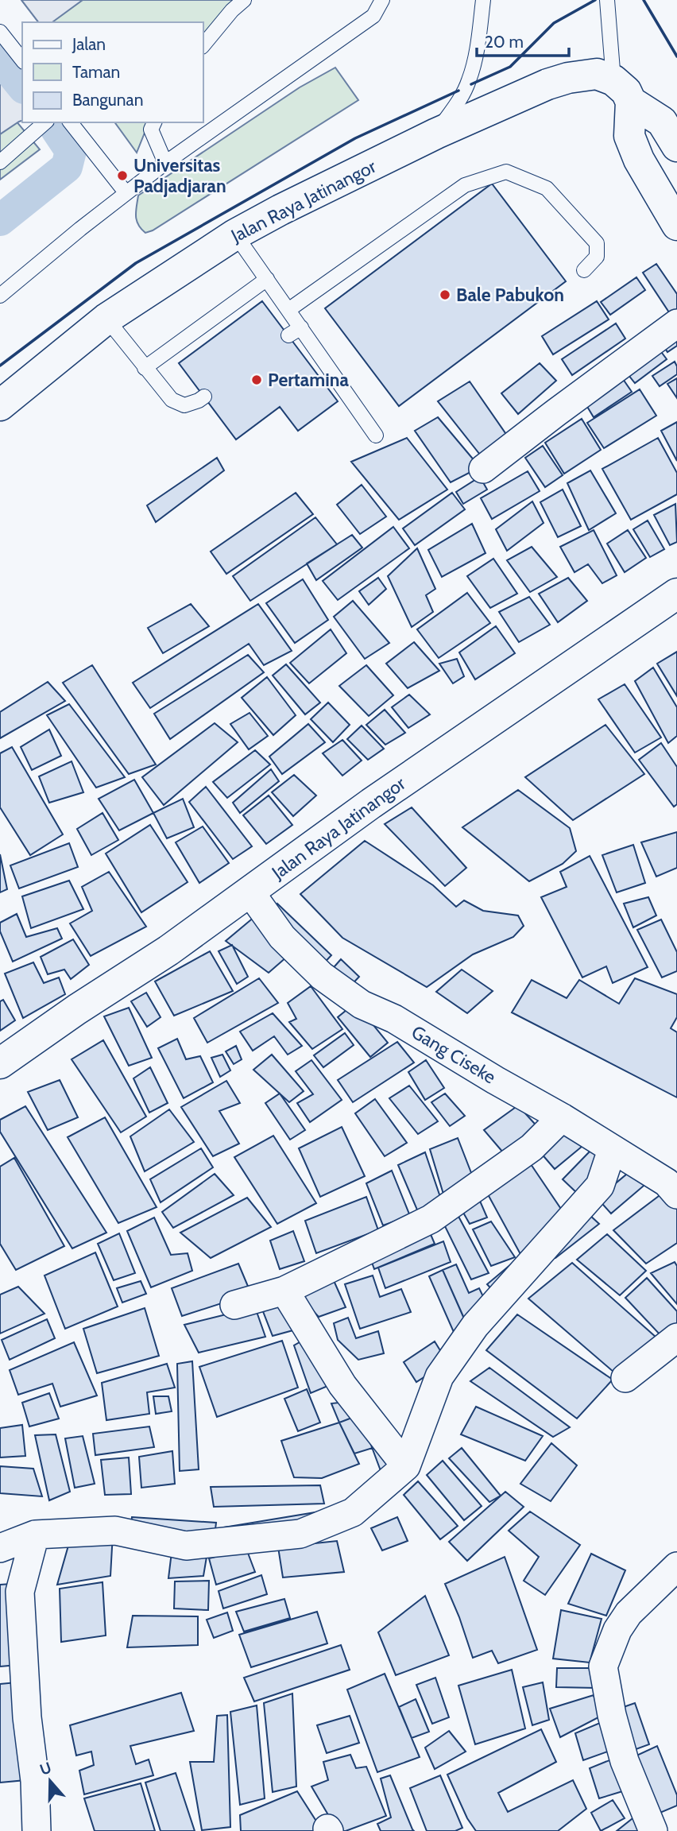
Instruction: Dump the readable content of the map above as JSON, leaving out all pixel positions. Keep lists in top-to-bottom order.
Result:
{
  "streets": {
    "highway": ["Jalan Raya Jatinangor"],
    "street": ["Gang Ciseke"]
  },
  "crossings": [
    ["Jalan Raya Jatinangor", "Gang Ciseke"]
  ],
  "places": ["Universitas Padjadjaran", "Bale Pabukon", "Pertamina"],
  "legend": ["Jalan", "Taman", "Bangunan"],
  "scale_bar": "20 m",
  "north": "top"
}
